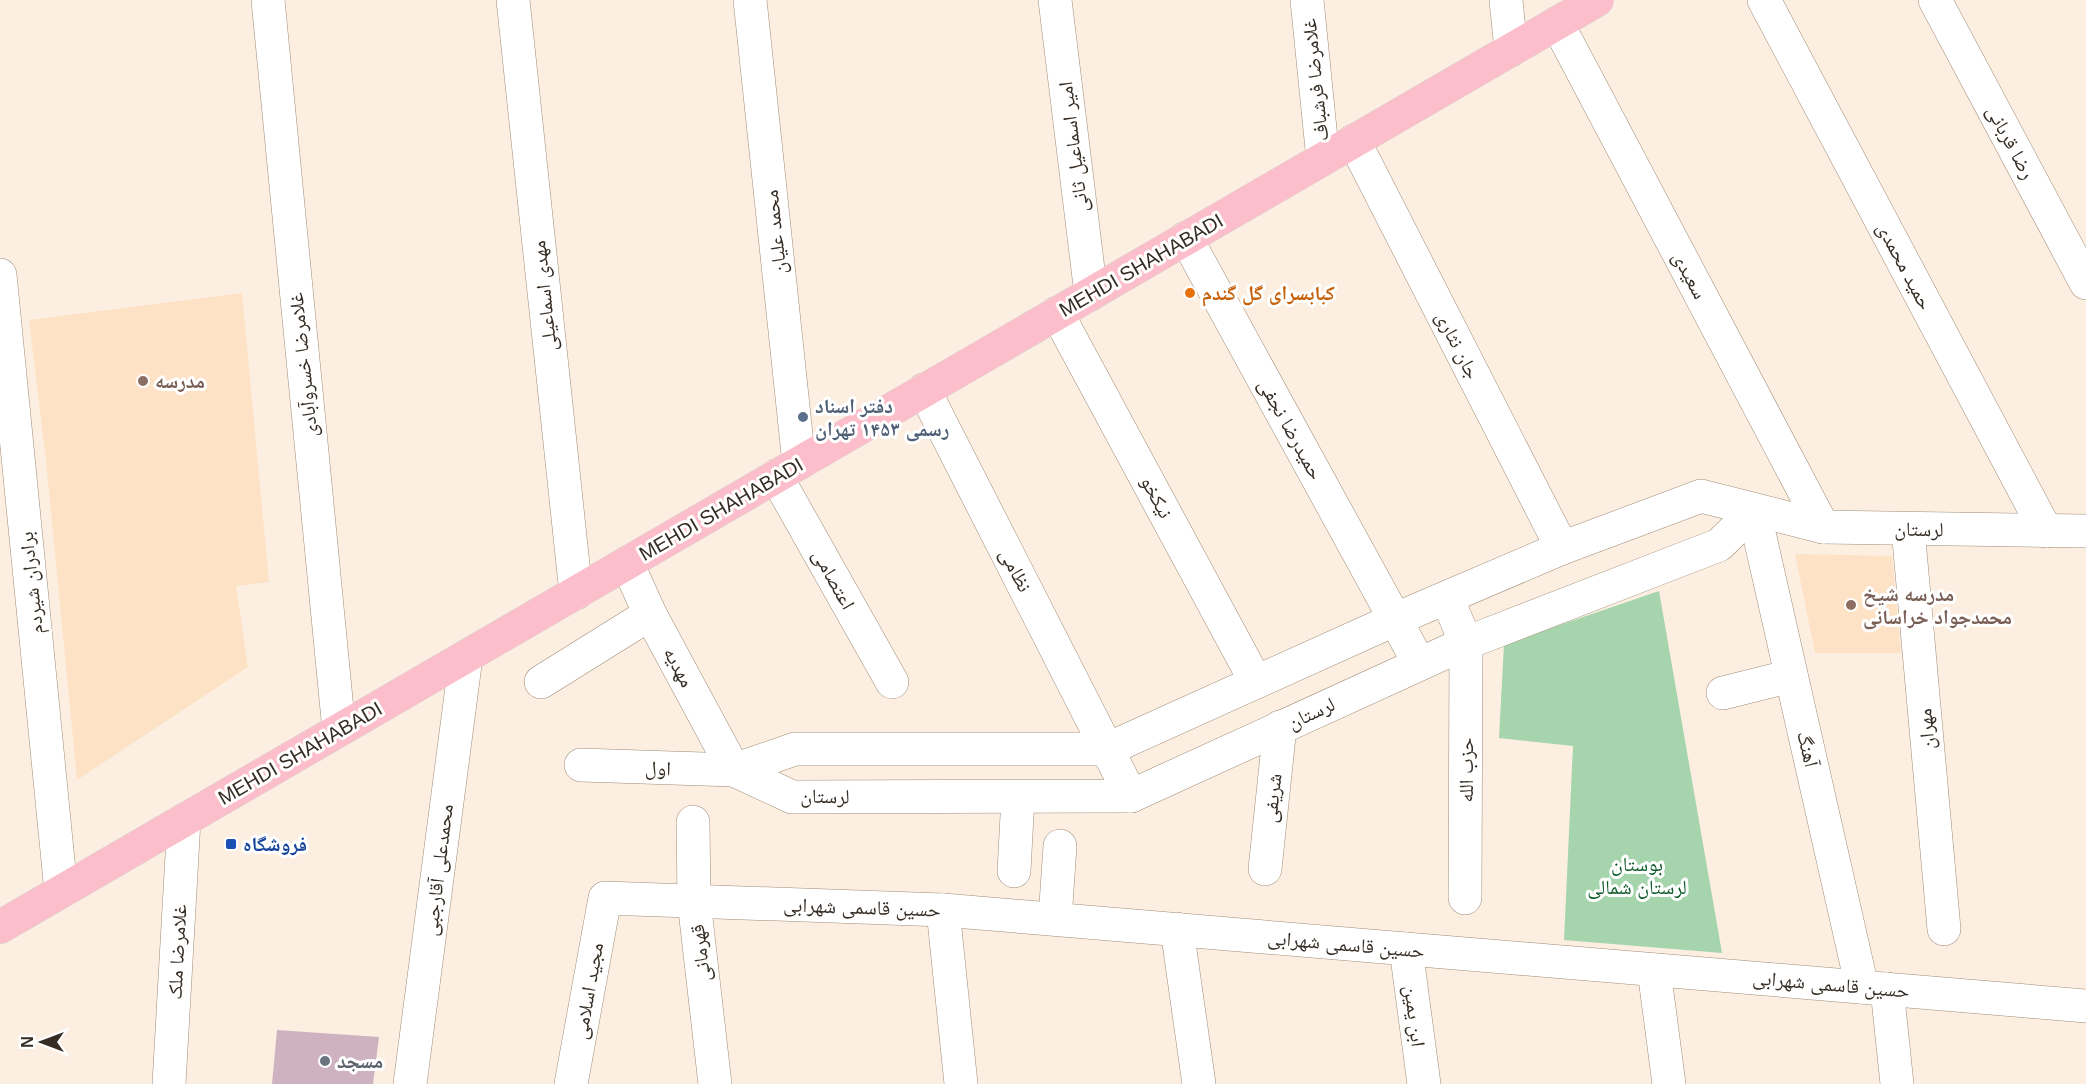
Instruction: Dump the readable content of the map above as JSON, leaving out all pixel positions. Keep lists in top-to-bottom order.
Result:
{
  "streets": {
    "main road": ["MEHDI SHAHABADI"],
    "street": [
      "غلامرضا فرشباف",
      "رضا قربانی",
      "امیر اسماعیل ثانی",
      "محمد علیان",
      "حمید محمدی",
      "سعیدی",
      "مهدی اسماعیلی",
      "جان نثاری",
      "غلامرضا خسروآبادی",
      "حمیدرضا نجفی",
      "نیکخو",
      "لرستان",
      "نظامی",
      "اعتصامی",
      "برادران شیردم",
      "مهدیه",
      "مهران",
      "آهنگ",
      "اول",
      "حزب الله",
      "شریفی",
      "محمدعلی آقارجبی",
      "حسین قاسمی شهرابی",
      "غلامرضا ملک",
      "قهرمانی",
      "مجید اسلامی",
      "ابن یمین"
    ]
  },
  "crossings": [
    ["غلامرضا فرشباف", "MEHDI SHAHABADI"],
    ["امیر اسماعیل ثانی", "MEHDI SHAHABADI"],
    ["محمد علیان", "MEHDI SHAHABADI"],
    ["محمد علیان", "اعتصامی"],
    ["MEHDI SHAHABADI", "سعیدی"],
    ["MEHDI SHAHABADI", "مهدی اسماعیلی"],
    ["MEHDI SHAHABADI", "جان نثاری"],
    ["MEHDI SHAHABADI", "غلامرضا خسروآبادی"],
    ["MEHDI SHAHABADI", "حمیدرضا نجفی"],
    ["MEHDI SHAHABADI", "نیکخو"],
    ["MEHDI SHAHABADI", "نظامی"],
    ["MEHDI SHAHABADI", "اعتصامی"],
    ["MEHDI SHAHABADI", "برادران شیردم"],
    ["MEHDI SHAHABADI", "مهدیه"],
    ["MEHDI SHAHABADI", "محمدعلی آقارجبی"],
    ["MEHDI SHAHABADI", "غلامرضا ملک"],
    ["حمید محمدی", "لرستان"],
    ["سعیدی", "لرستان"],
    ["جان نثاری", "لرستان"],
    ["حمیدرضا نجفی", "لرستان"],
    ["نیکخو", "لرستان"],
    ["لرستان", "نظامی"],
    ["لرستان", "مهدیه"],
    ["لرستان", "مهران"],
    ["لرستان", "آهنگ"],
    ["لرستان", "اول"],
    ["لرستان", "حزب الله"],
    ["لرستان", "شریفی"],
    ["مهدیه", "اول"],
    ["آهنگ", "حسین قاسمی شهرابی"],
    ["حسین قاسمی شهرابی", "قهرمانی"],
    ["حسین قاسمی شهرابی", "مجید اسلامی"],
    ["حسین قاسمی شهرابی", "ابن یمین"]
  ],
  "parks": ["بوستان لرستان شمالی"],
  "places": {
    "other": [
      "کبابسرای گل گندم",
      "مدرسه",
      "دفتر اسناد رسمی ۱۴۵۳ تهران",
      "مدرسه شیخ محمدجواد خراسانی",
      "مسجد"
    ],
    "transit": ["فروشگاه"]
  },
  "north": "left"
}
